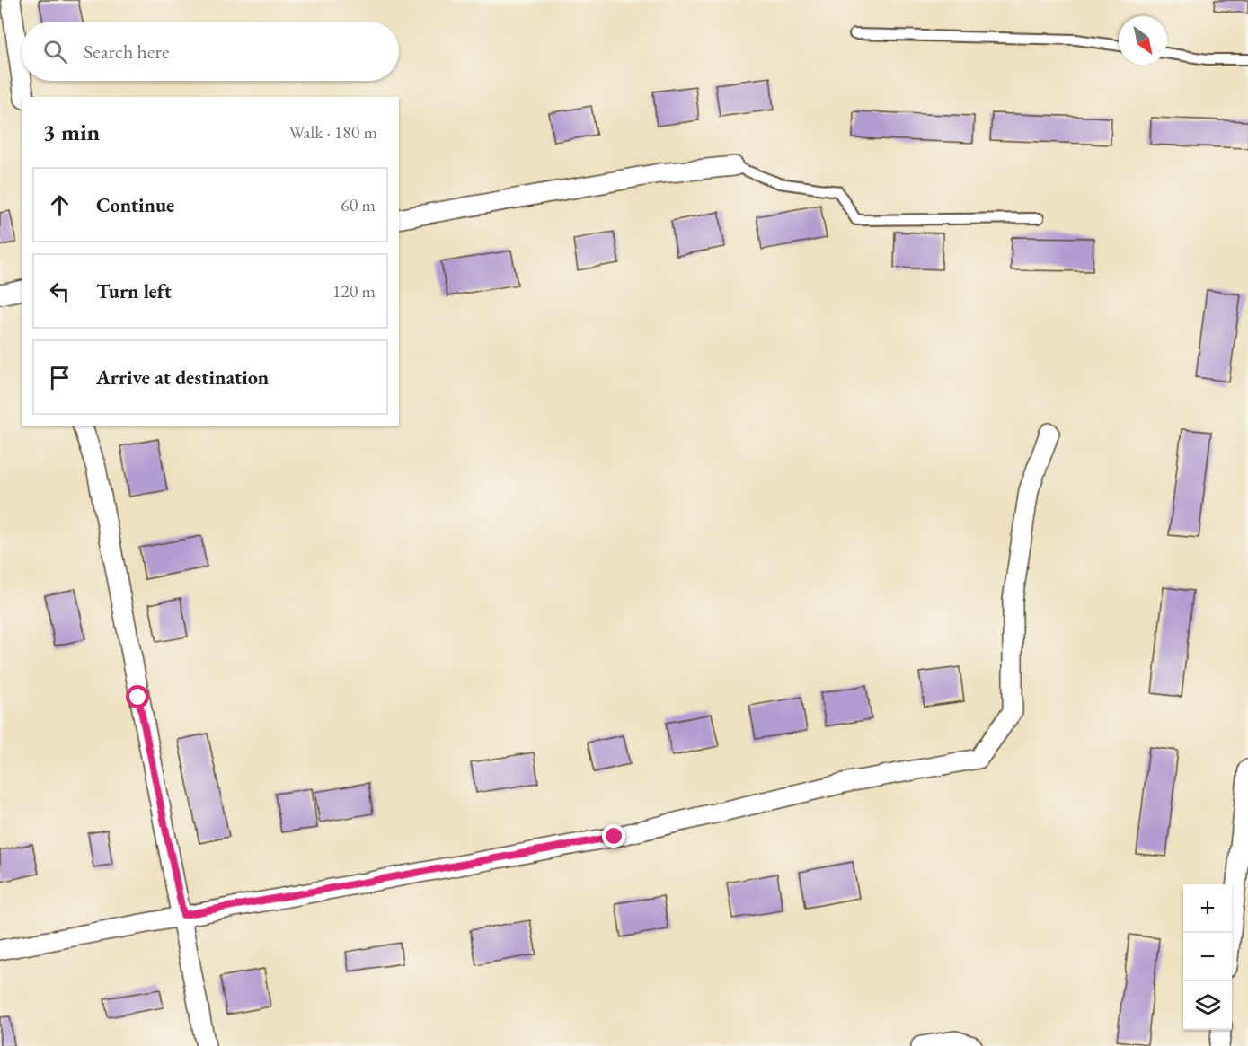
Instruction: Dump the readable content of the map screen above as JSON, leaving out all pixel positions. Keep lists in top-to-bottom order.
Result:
{
  "north": "bottom right",
  "page": {
    "search": "Search here",
    "heading": ["3 min", "Walk · 180 m"],
    "list": [
      ["Continue", "60 m"],
      ["Turn left", "120 m"],
      "Arrive at destination"
    ],
    "map_buttons": ["+", "−"]
  }
}
